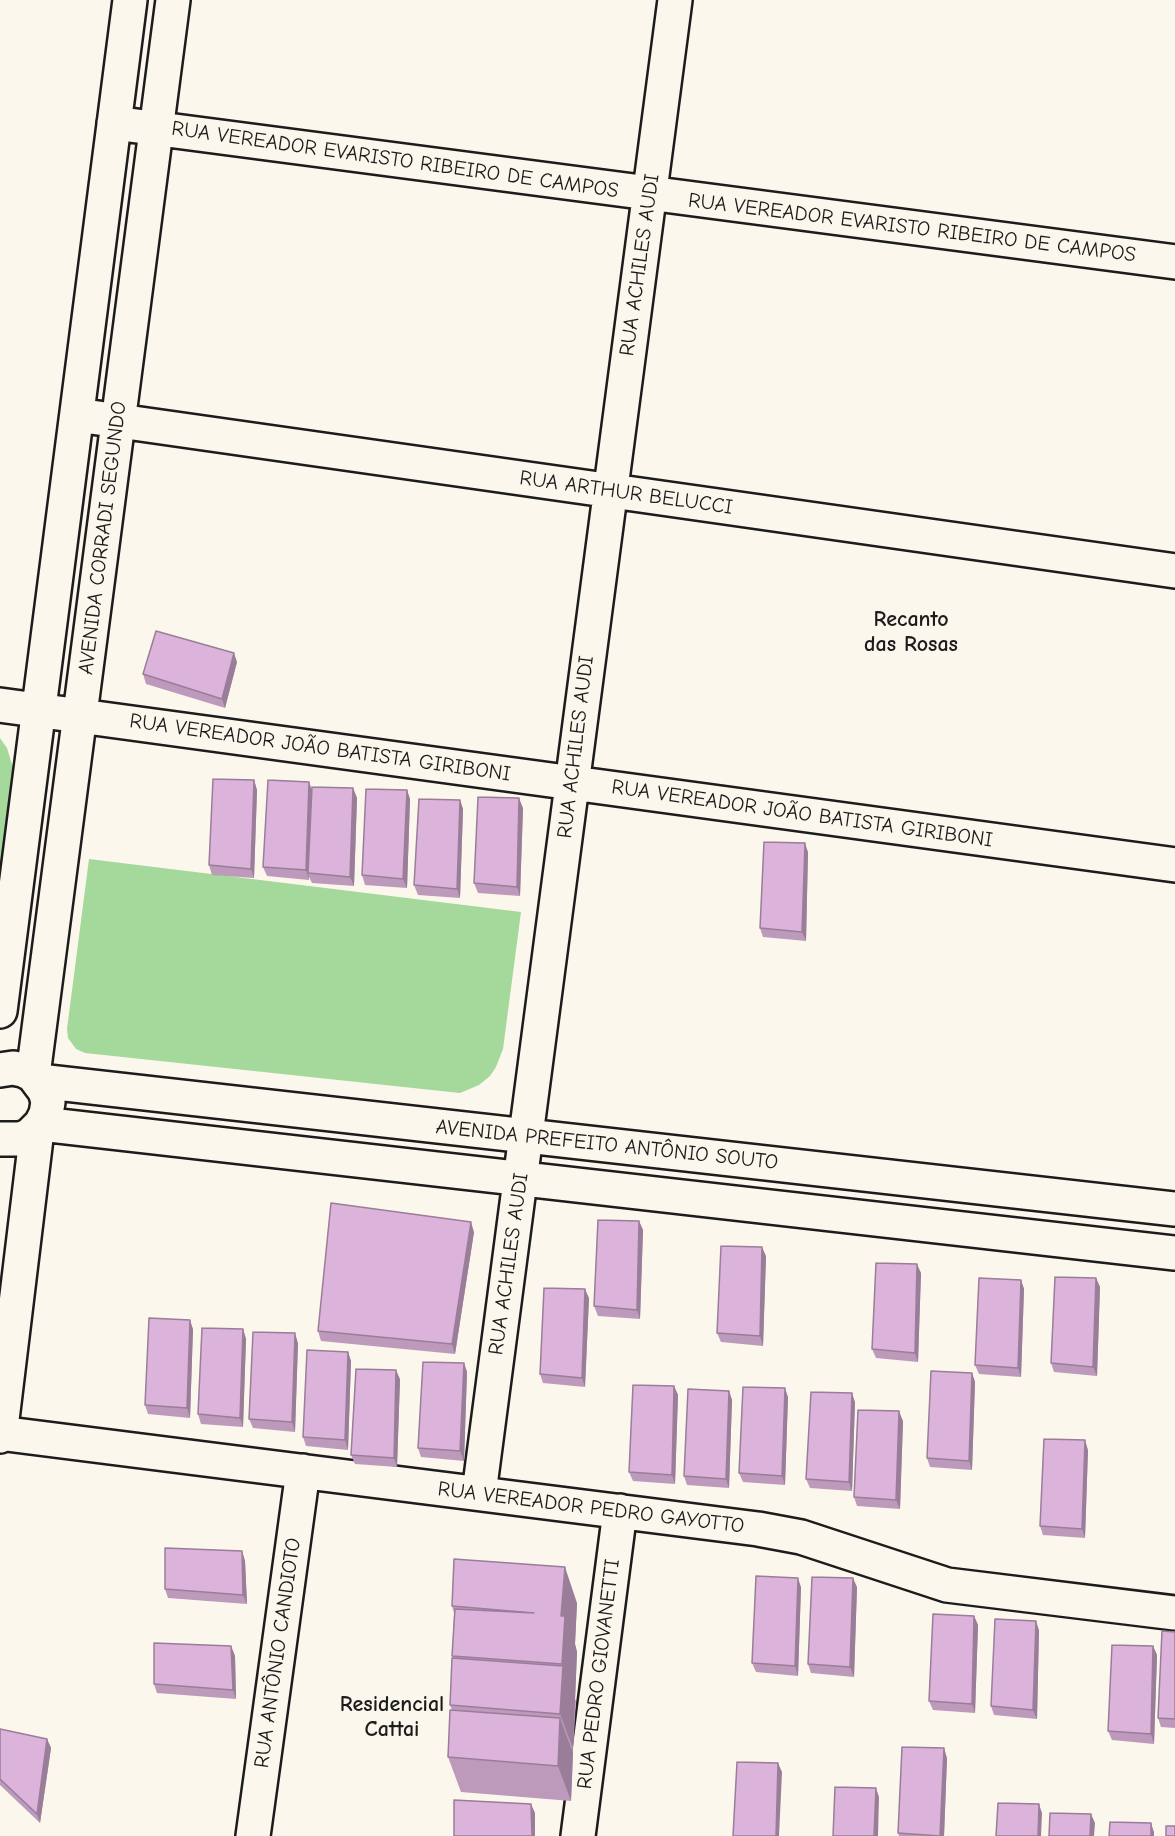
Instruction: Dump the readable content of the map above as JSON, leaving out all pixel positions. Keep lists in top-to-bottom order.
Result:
{
  "streets": {
    "street": [
      "RUA VEREADOR EVARISTO RIBEIRO DE CAMPOS",
      "RUA ACHILES AUDI",
      "RUA ARTHUR BELUCCI",
      "AVENIDA CORRADI SEGUNDO",
      "RUA VEREADOR JOÃO BATISTA GIRIBONI",
      "AVENIDA PREFEITO ANTÔNIO SOUTO",
      "RUA VEREADOR PEDRO GAYOTTO",
      "RUA ANTÔNIO CANDIOTO",
      "RUA PEDRO GIOVANETTI"
    ]
  },
  "crossings": [
    ["RUA VEREADOR EVARISTO RIBEIRO DE CAMPOS", "RUA ACHILES AUDI"],
    ["RUA VEREADOR EVARISTO RIBEIRO DE CAMPOS", "AVENIDA CORRADI SEGUNDO"],
    ["RUA ACHILES AUDI", "RUA ARTHUR BELUCCI"],
    ["RUA ACHILES AUDI", "RUA VEREADOR JOÃO BATISTA GIRIBONI"],
    ["RUA ACHILES AUDI", "AVENIDA PREFEITO ANTÔNIO SOUTO"],
    ["RUA ACHILES AUDI", "RUA VEREADOR PEDRO GAYOTTO"],
    ["RUA ARTHUR BELUCCI", "AVENIDA CORRADI SEGUNDO"],
    ["AVENIDA CORRADI SEGUNDO", "RUA VEREADOR JOÃO BATISTA GIRIBONI"],
    ["AVENIDA CORRADI SEGUNDO", "AVENIDA PREFEITO ANTÔNIO SOUTO"],
    ["RUA VEREADOR PEDRO GAYOTTO", "RUA ANTÔNIO CANDIOTO"],
    ["RUA VEREADOR PEDRO GAYOTTO", "RUA PEDRO GIOVANETTI"]
  ],
  "districts": ["Recanto das Rosas", "Residencial Cattai"]
}
